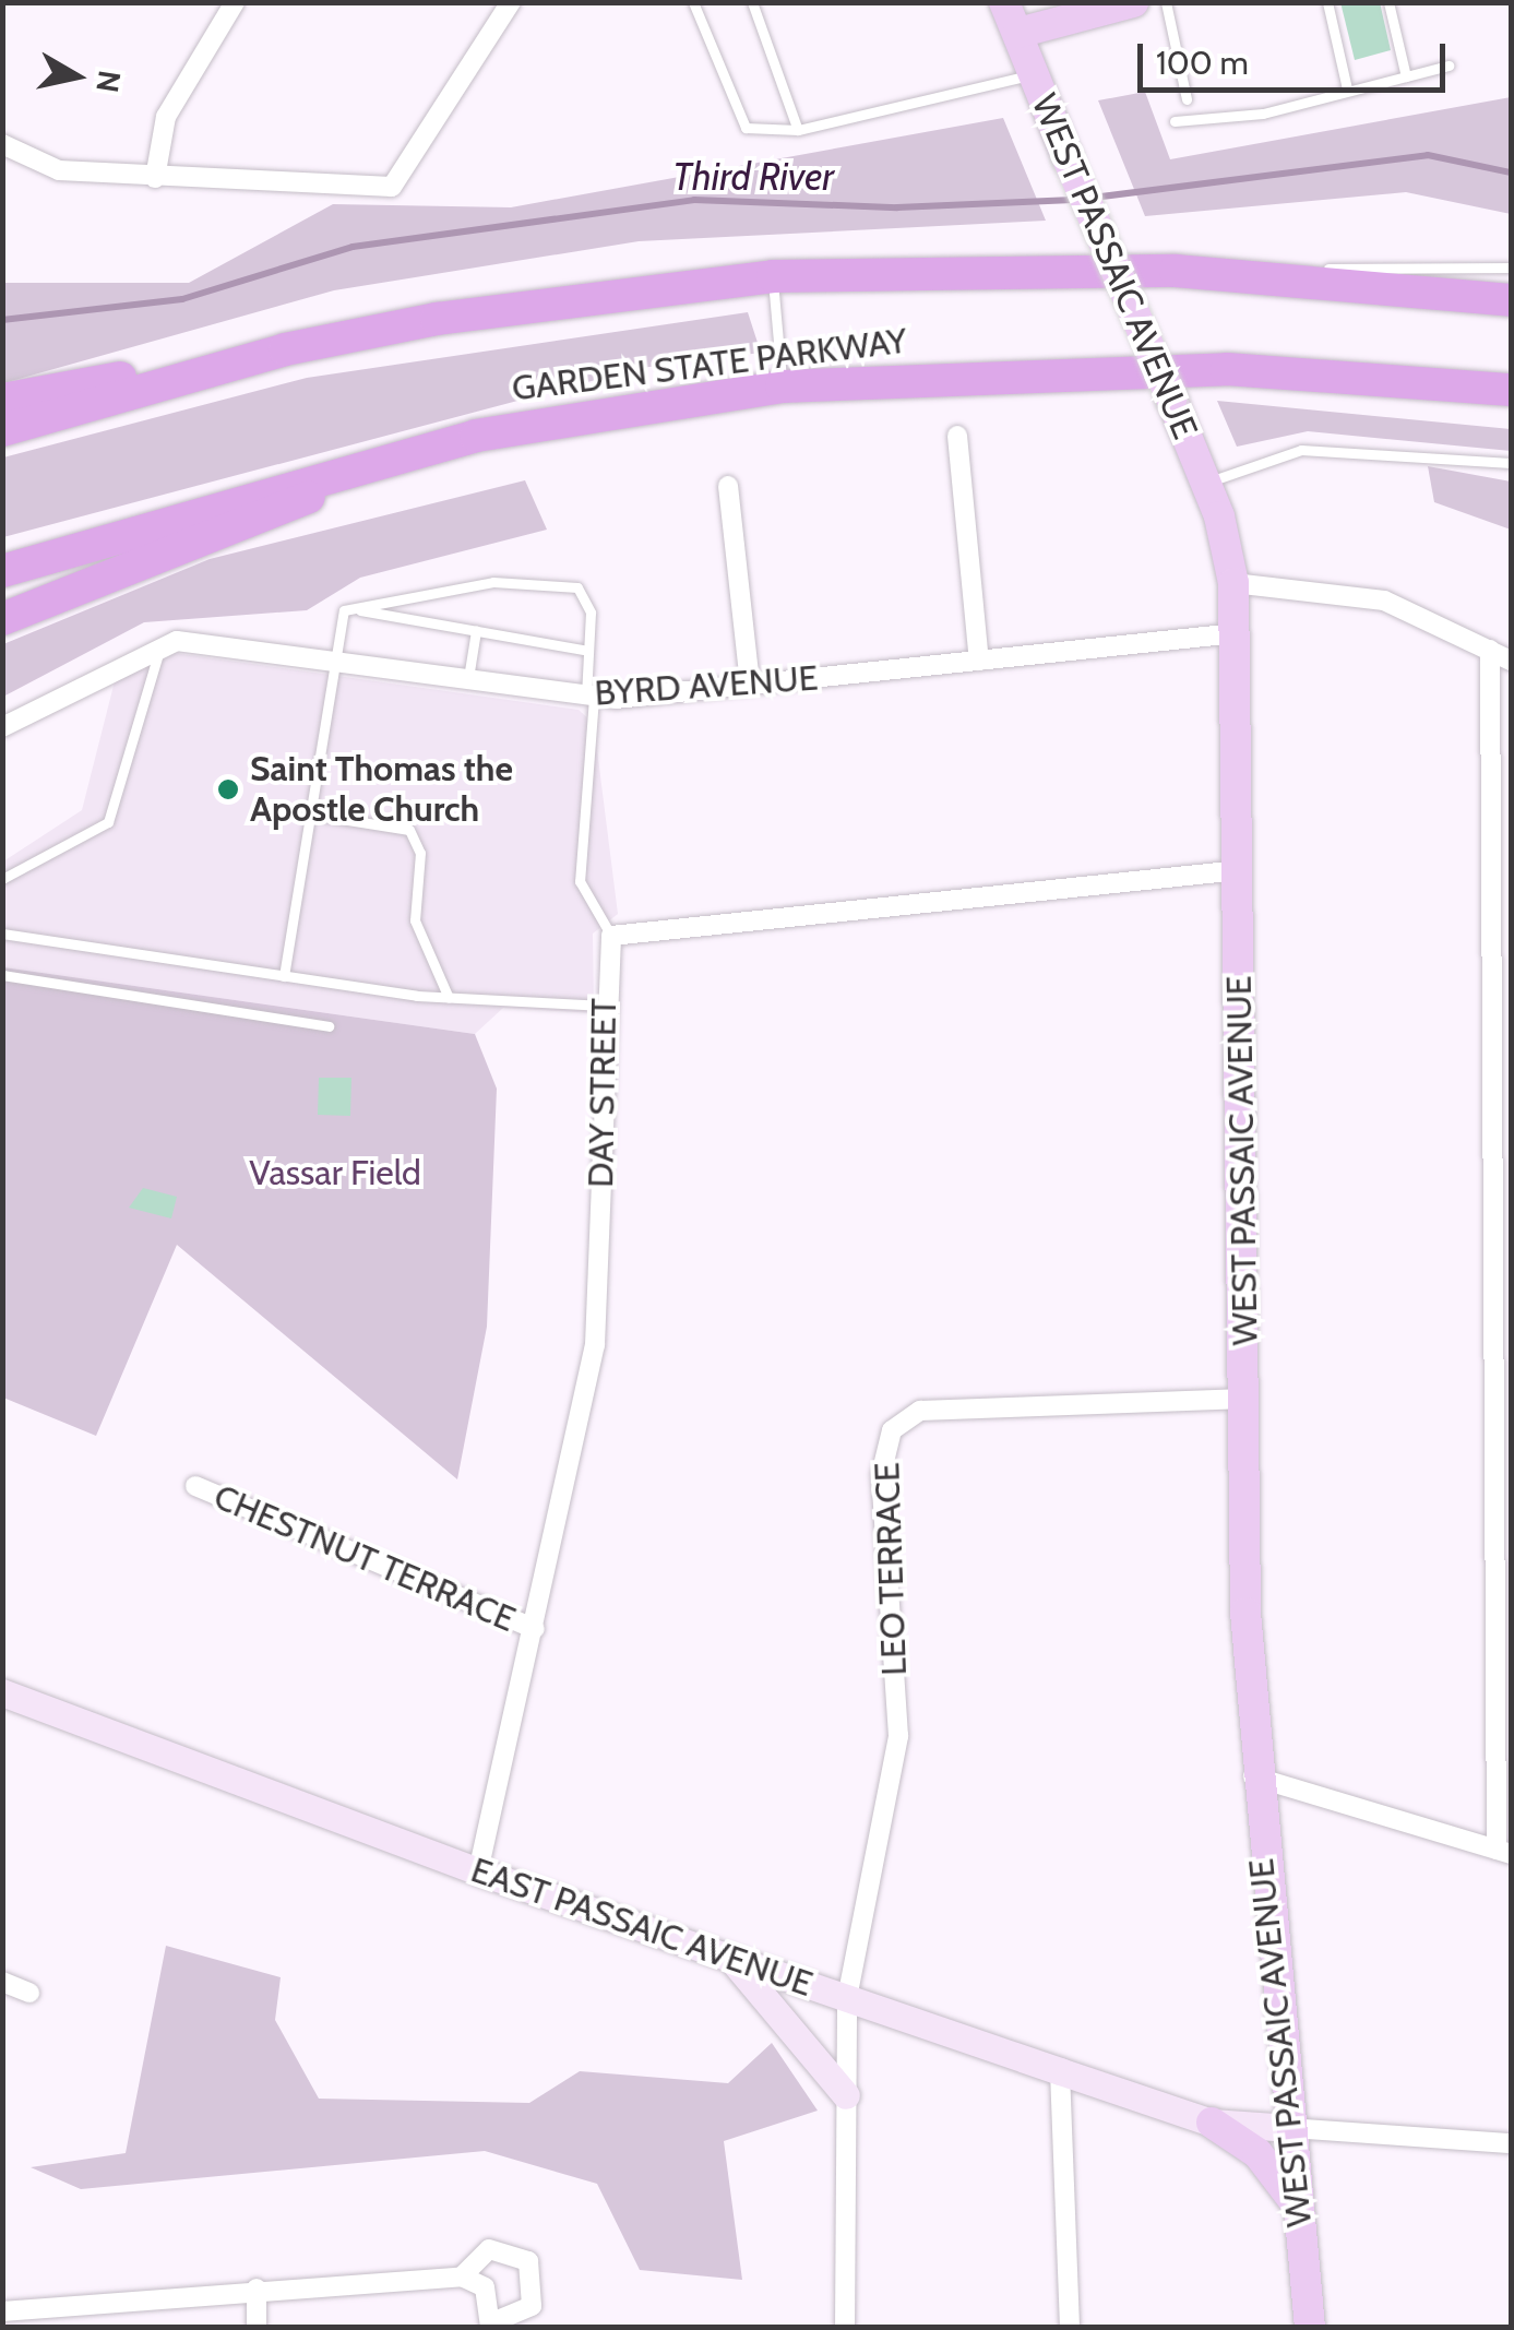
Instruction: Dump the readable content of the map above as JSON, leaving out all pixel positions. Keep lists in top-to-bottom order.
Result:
{
  "streets": {
    "highway": ["GARDEN STATE PARKWAY"],
    "main road": ["WEST PASSAIC AVENUE", "EAST PASSAIC AVENUE"],
    "street": [
      "BYRD AVENUE",
      "DAY STREET",
      "CHESTNUT TERRACE",
      "LEO TERRACE"
    ]
  },
  "crossings": [
    ["WEST PASSAIC AVENUE", "BYRD AVENUE"],
    ["WEST PASSAIC AVENUE", "LEO TERRACE"],
    ["WEST PASSAIC AVENUE", "EAST PASSAIC AVENUE"],
    ["DAY STREET", "CHESTNUT TERRACE"],
    ["DAY STREET", "EAST PASSAIC AVENUE"],
    ["LEO TERRACE", "EAST PASSAIC AVENUE"]
  ],
  "water": ["Third River"],
  "parks": ["Vassar Field"],
  "places": ["Saint Thomas the Apostle Church"],
  "scale_bar": "100 m",
  "north": "right"
}
